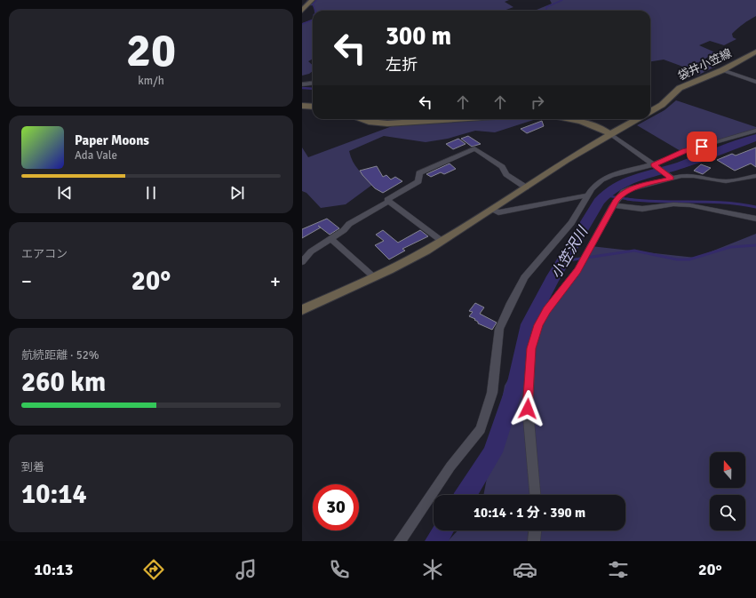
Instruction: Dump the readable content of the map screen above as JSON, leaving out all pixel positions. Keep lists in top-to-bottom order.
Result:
{
  "streets": {
    "main road": ["袋井小笠線"]
  },
  "water": ["小笠沢川"],
  "north": "top",
  "page": {
    "tile": [
      ["20", "km/h"],
      "エアコン",
      ["航続距離 · 52%", "260 km"],
      ["到着", "10:14"]
    ],
    "turn": ["300 m", "左折"],
    "song": ["Paper Moons", "Ada Vale"],
    "heat": ["−", "20°", "+"],
    "limit": "30",
    "trip": "10:14 · 1 分 · 390 m",
    "tabs": ["10:13", "20°"]
  }
}
